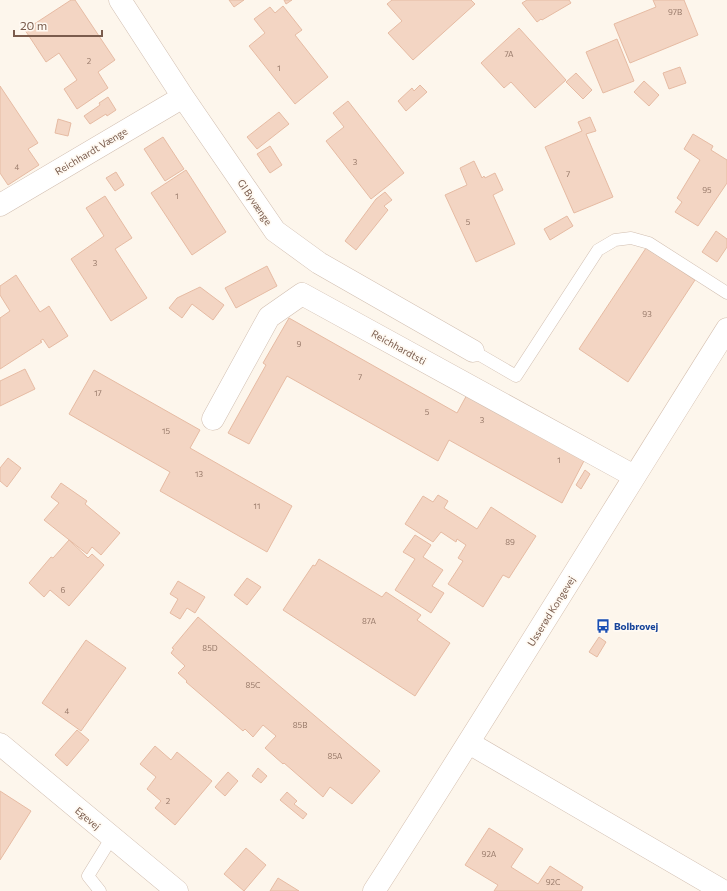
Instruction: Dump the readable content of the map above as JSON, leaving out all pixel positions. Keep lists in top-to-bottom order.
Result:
{
  "streets": {
    "street": [
      "Reichhardt Vænge",
      "Gl Byvænge",
      "Reichhardtsti",
      "Usserød Kongevej",
      "Egevej"
    ]
  },
  "crossings": [
    ["Reichhardt Vænge", "Gl Byvænge"],
    ["Reichhardtsti", "Usserød Kongevej"]
  ],
  "places": {
    "bus stop": ["Bolbrovej"]
  },
  "house_numbers": [
    "97B",
    "7A",
    "2",
    "1",
    "3",
    "4",
    "7",
    "95",
    "1",
    "5",
    "3",
    "93",
    "9",
    "7",
    "17",
    "5",
    "3",
    "15",
    "1",
    "13",
    "11",
    "89",
    "6",
    "87A",
    "85D",
    "85C",
    "4",
    "85B",
    "85A",
    "2",
    "92A",
    "92C"
  ],
  "scale_bar": "20 m"
}
